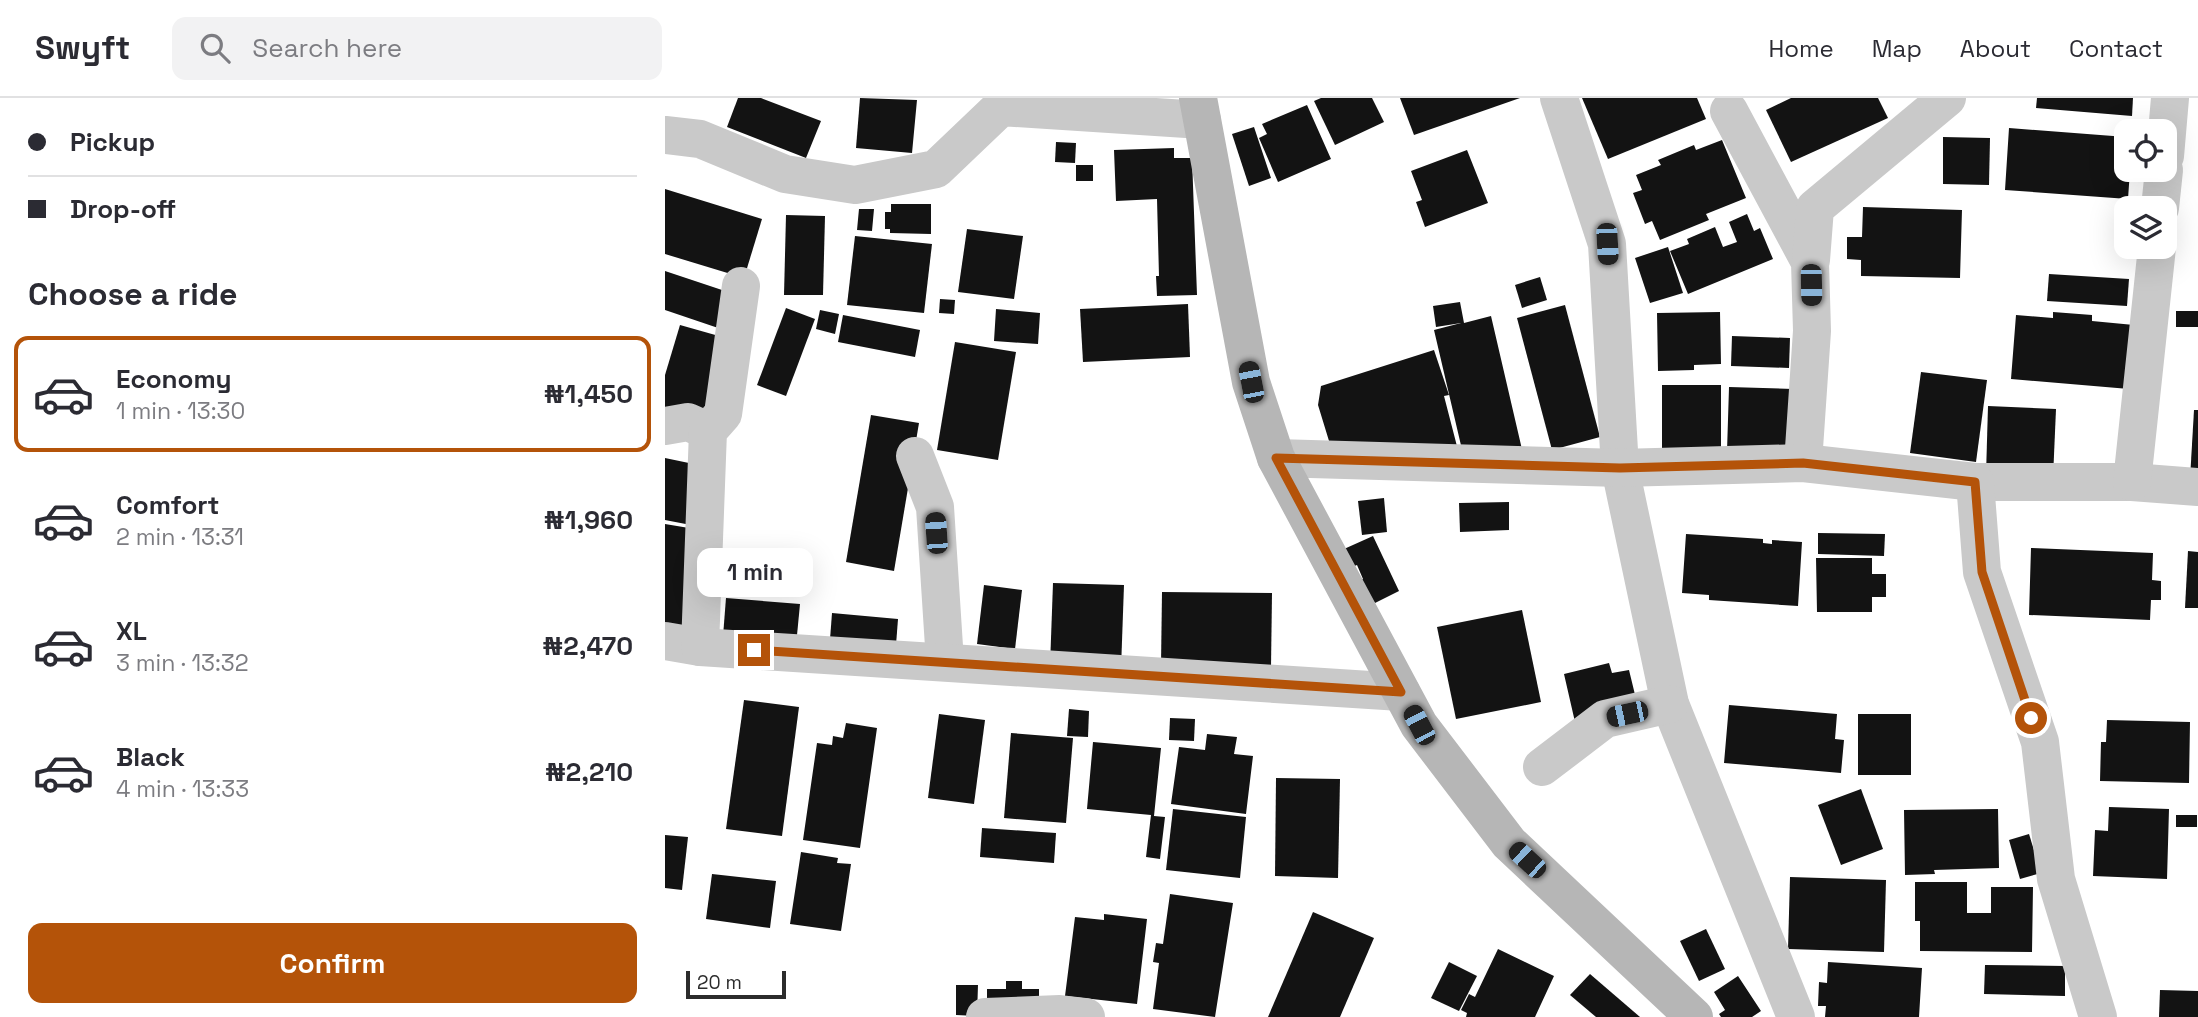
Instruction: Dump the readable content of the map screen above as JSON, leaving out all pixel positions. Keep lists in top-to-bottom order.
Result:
{
  "scale_bar": "20 m",
  "page": {
    "header": "Swyft",
    "search": "Search here",
    "nav": [
      "Home",
      "Map",
      "About",
      "Contact"
    ],
    "banner": ["Pickup", "Drop-off"],
    "heading": "Choose a ride",
    "list": [
      {
        "name": "Economy",
        "note": "1 min · 13:30",
        "value": "₦1,450"
      },
      {
        "name": "Comfort",
        "note": "2 min · 13:31",
        "value": "₦1,960"
      },
      {
        "name": "XL",
        "note": "3 min · 13:32",
        "value": "₦2,470"
      },
      {
        "name": "Black",
        "note": "4 min · 13:33",
        "value": "₦2,210"
      }
    ],
    "bubble": "1 min",
    "buttons": "Confirm",
    "scale": "20 m"
  }
}
